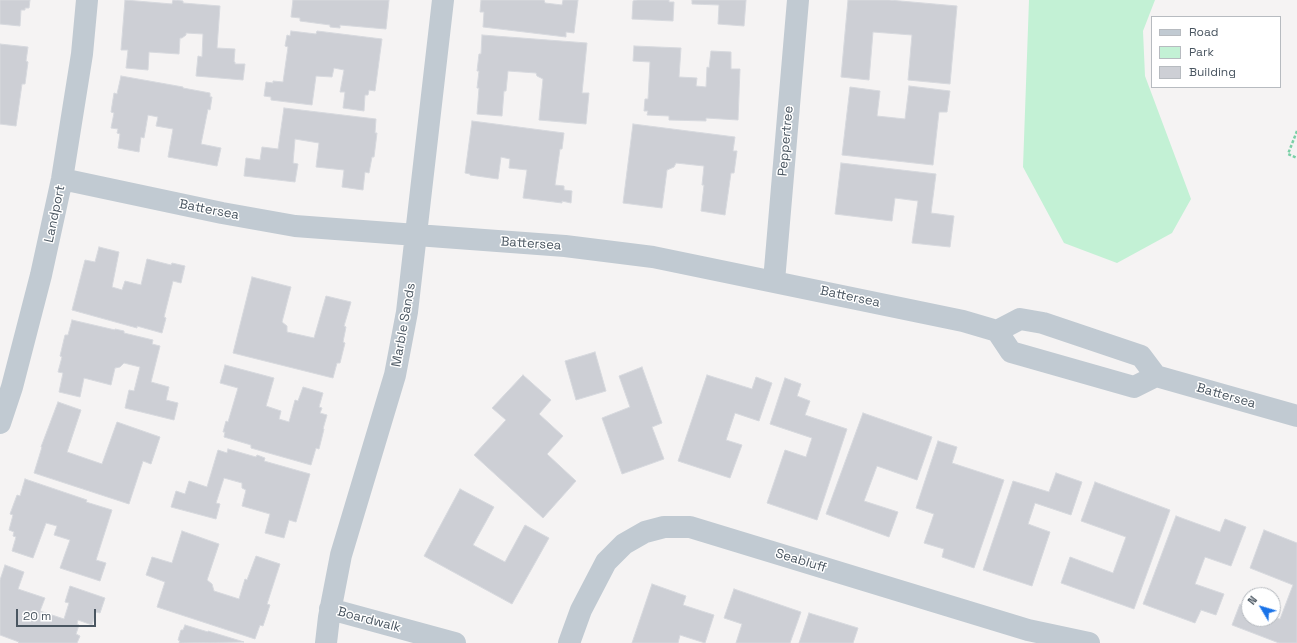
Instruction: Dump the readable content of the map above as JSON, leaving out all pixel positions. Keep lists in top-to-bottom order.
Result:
{
  "streets": {
    "street": [
      "Peppertree",
      "Battersea",
      "Landport",
      "Marble Sands",
      "Seabluff",
      "Boardwalk"
    ]
  },
  "crossings": [
    ["Peppertree", "Battersea"],
    ["Battersea", "Landport"],
    ["Battersea", "Marble Sands"],
    ["Marble Sands", "Boardwalk"]
  ],
  "legend": ["Road", "Park", "Building"],
  "scale_bar": "20 m",
  "north": "top left"
}
